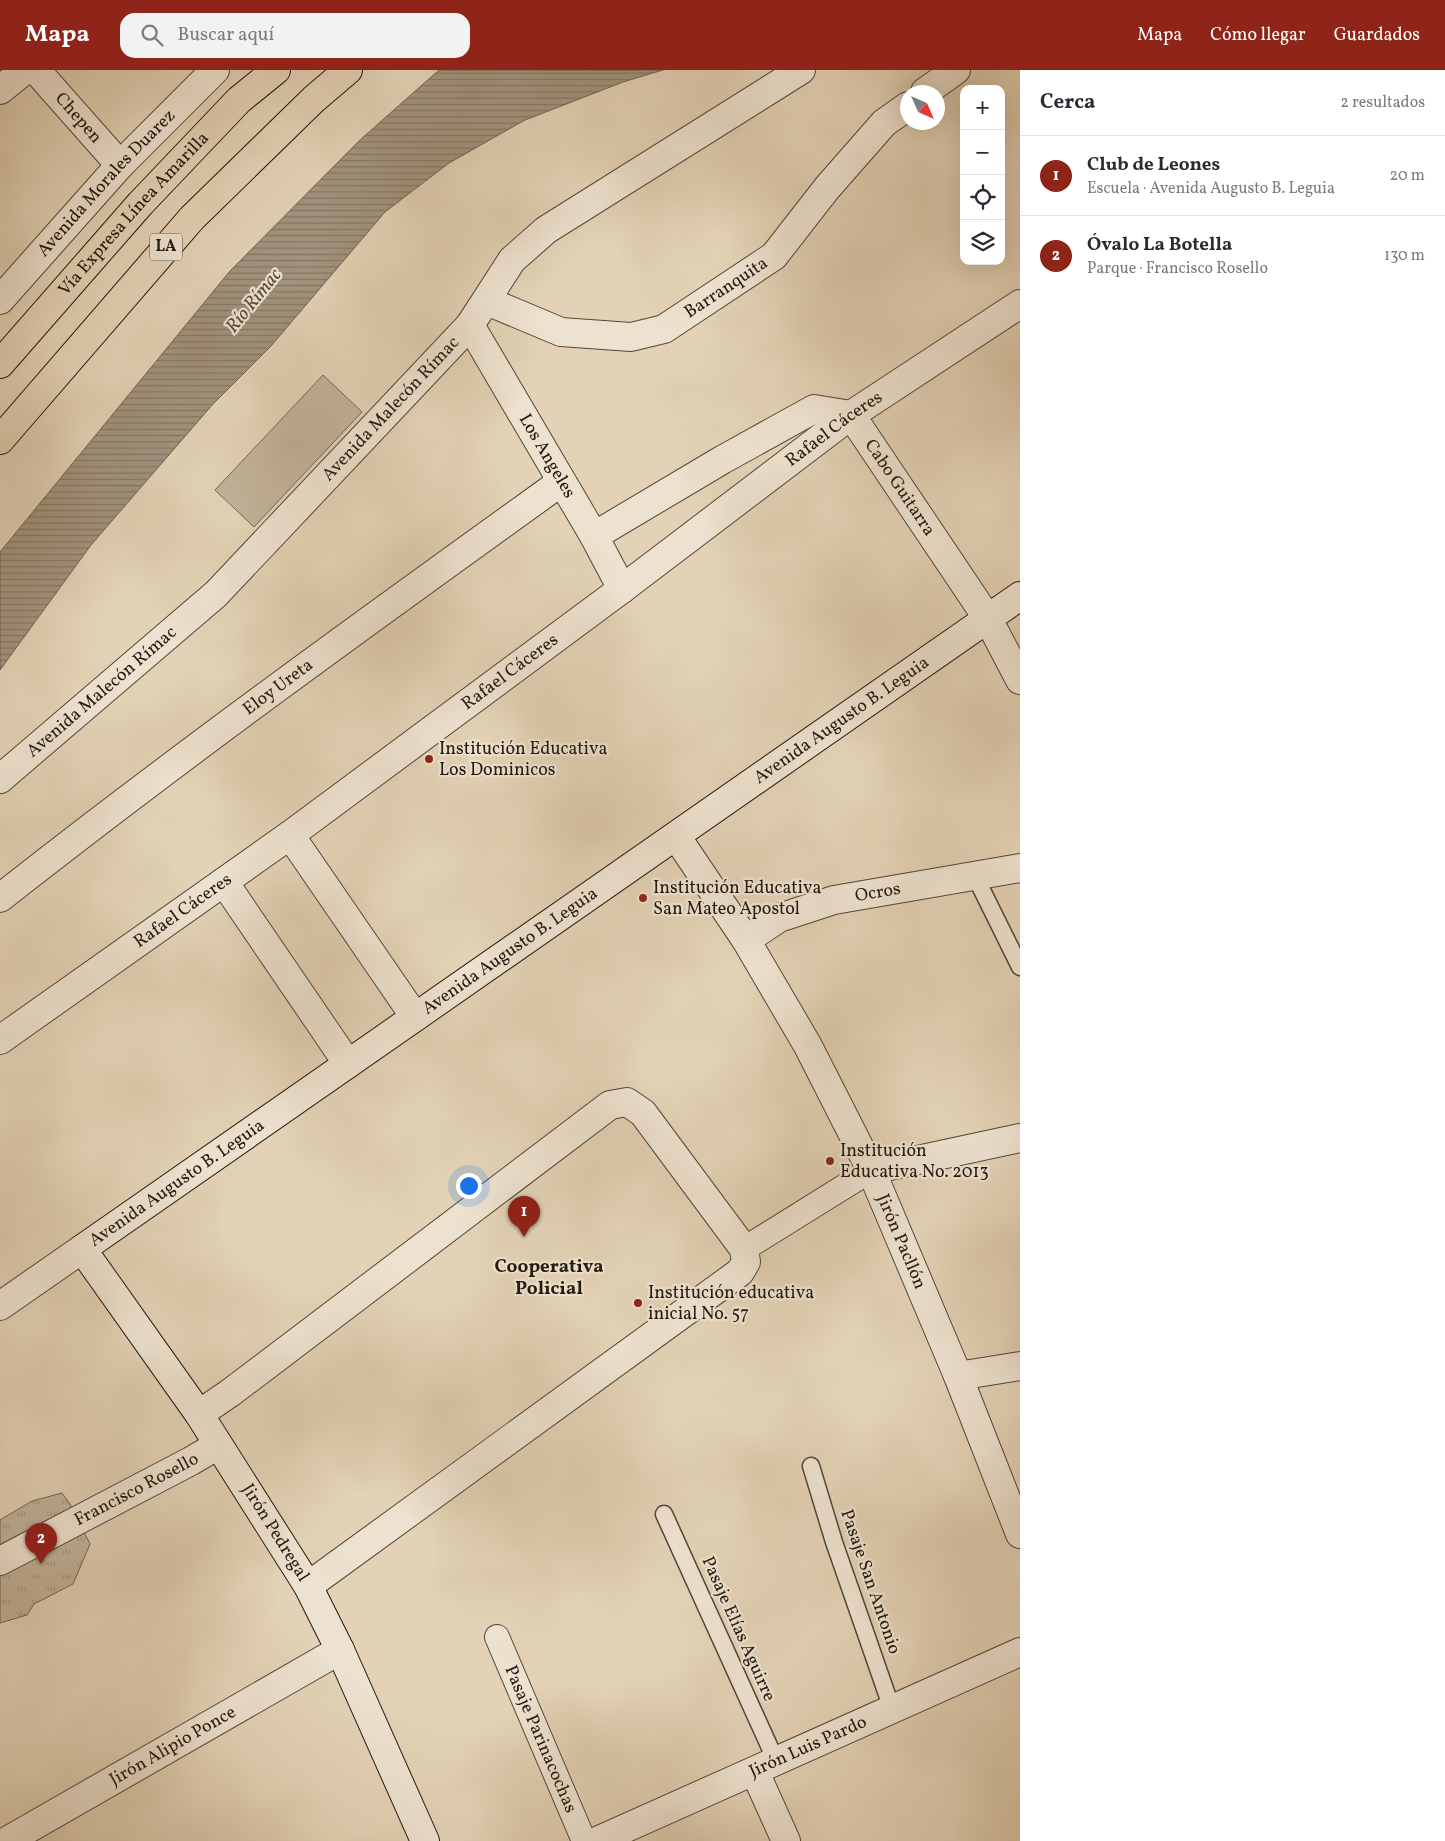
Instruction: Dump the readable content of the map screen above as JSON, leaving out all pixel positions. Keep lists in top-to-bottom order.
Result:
{
  "streets": {
    "highway": ["Vía Expresa Línea Amarilla", "LA"],
    "street": [
      "Chepen",
      "Avenida Morales Duarez",
      "Barranquita",
      "Avenida Malecón Rímac",
      "Rafael Cáceres",
      "Los Angeles",
      "Cabo Guitarra",
      "Eloy Ureta",
      "Avenida Augusto B. Leguia",
      "Ocros",
      "Jirón Pacllón",
      "Francisco Rosello",
      "Jirón Pedregal",
      "Pasaje Parinacochas",
      "Jirón Alipio Ponce",
      "Jirón Luis Pardo"
    ],
    "lane": ["Pasaje San Antonio", "Pasaje Elías Aguirre"]
  },
  "crossings": [
    ["Chepen", "Avenida Morales Duarez"],
    ["Barranquita", "Avenida Malecón Rímac"],
    ["Avenida Malecón Rímac", "Los Angeles"],
    ["Rafael Cáceres", "Los Angeles"],
    ["Rafael Cáceres", "Cabo Guitarra"],
    ["Los Angeles", "Eloy Ureta"],
    ["Cabo Guitarra", "Avenida Augusto B. Leguia"],
    ["Avenida Augusto B. Leguia", "Jirón Pacllón"],
    ["Avenida Augusto B. Leguia", "Jirón Pedregal"],
    ["Ocros", "Jirón Pacllón"],
    ["Francisco Rosello", "Jirón Pedregal"],
    ["Jirón Pedregal", "Jirón Alipio Ponce"],
    ["Pasaje San Antonio", "Jirón Luis Pardo"],
    ["Pasaje Elías Aguirre", "Jirón Luis Pardo"]
  ],
  "districts": ["Cooperativa Policial"],
  "water": ["Río Rímac"],
  "places": [
    "Institución Educativa Los Dominicos",
    "Institución Educativa San Mateo Apostol",
    "Institución Educativa No. 2013",
    "Institución educativa inicial No. 57"
  ],
  "north": "bottom right",
  "page": {
    "header": "Mapa",
    "search": "Buscar aquí",
    "nav": ["Mapa", "Cómo llegar", "Guardados"],
    "heading": ["Cerca", "2 resultados"],
    "map_buttons": ["+", "−"],
    "list": [
      {
        "mark": "1",
        "name": "Club de Leones",
        "note": "Escuela · Avenida Augusto B. Leguia",
        "value": "20 m"
      },
      {
        "mark": "2",
        "name": "Óvalo La Botella",
        "note": "Parque · Francisco Rosello",
        "value": "130 m"
      }
    ],
    "pins": ["1", "2"]
  }
}
